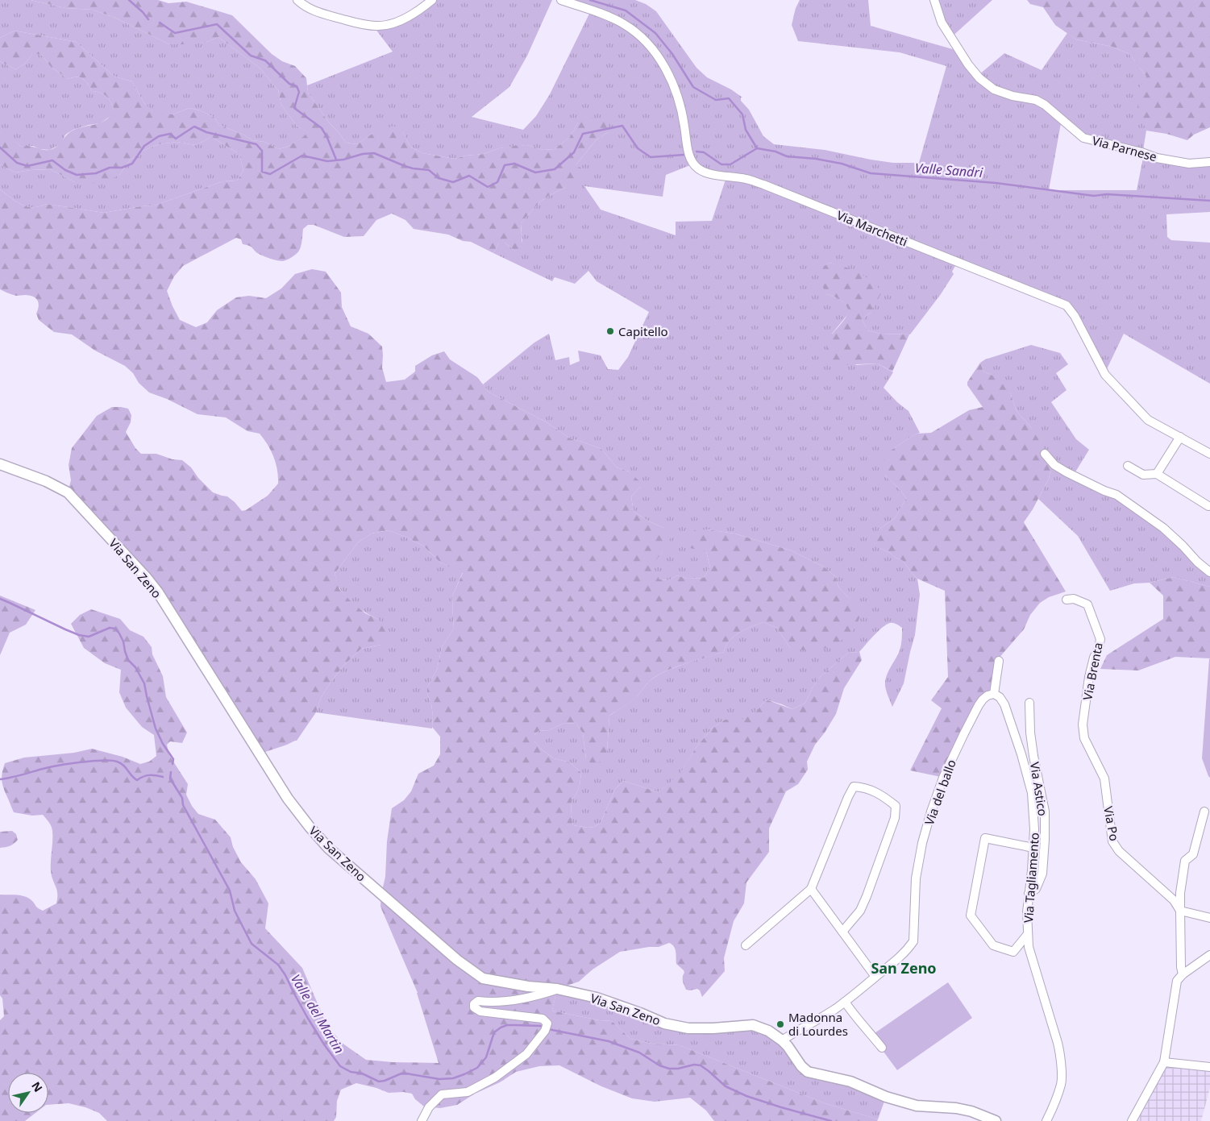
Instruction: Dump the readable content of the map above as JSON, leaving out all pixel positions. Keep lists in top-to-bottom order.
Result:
{
  "streets": {
    "street": [
      "Via Parnese",
      "Via Marchetti",
      "Via San Zeno",
      "Via Brenta",
      "Via Astico",
      "Via del ballo",
      "Via Po",
      "Via Tagliamento"
    ]
  },
  "crossings": [
    ["Via Brenta", "Via Po"],
    ["Via Astico", "Via Tagliamento"],
    ["Via del ballo", "Via Tagliamento"]
  ],
  "districts": ["San Zeno"],
  "water": ["Valle Sandri", "Valle del Martin"],
  "places": ["Capitello", "Madonna di Lourdes"],
  "north": "top right"
}
